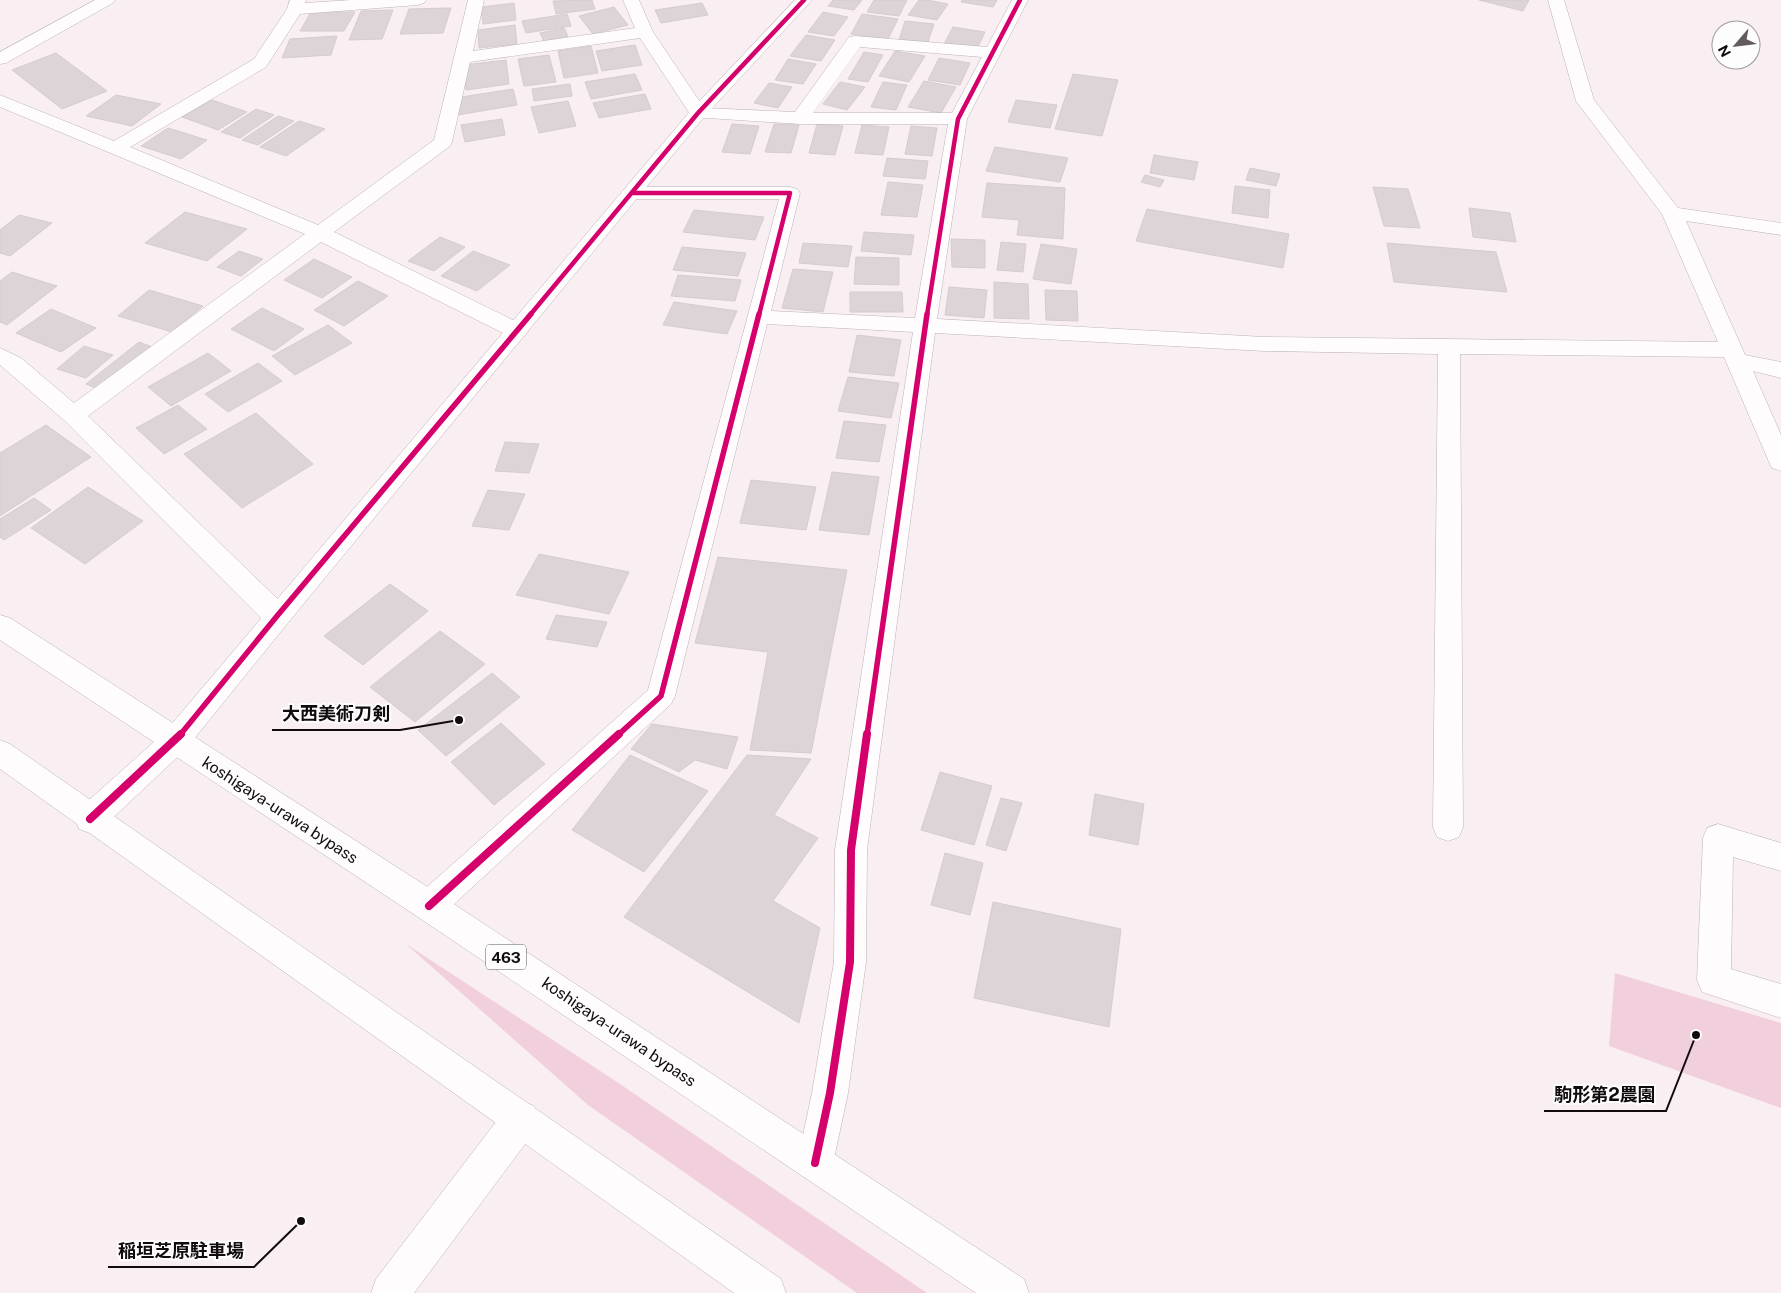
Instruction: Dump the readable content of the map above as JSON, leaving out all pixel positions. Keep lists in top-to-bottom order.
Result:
{
  "streets": {
    "main road": ["koshigaya-urawa bypass", "463"]
  },
  "places": ["大西美術刀剣", "駒形第2農園", "稲垣芝原駐車場"],
  "north": "bottom left"
}
